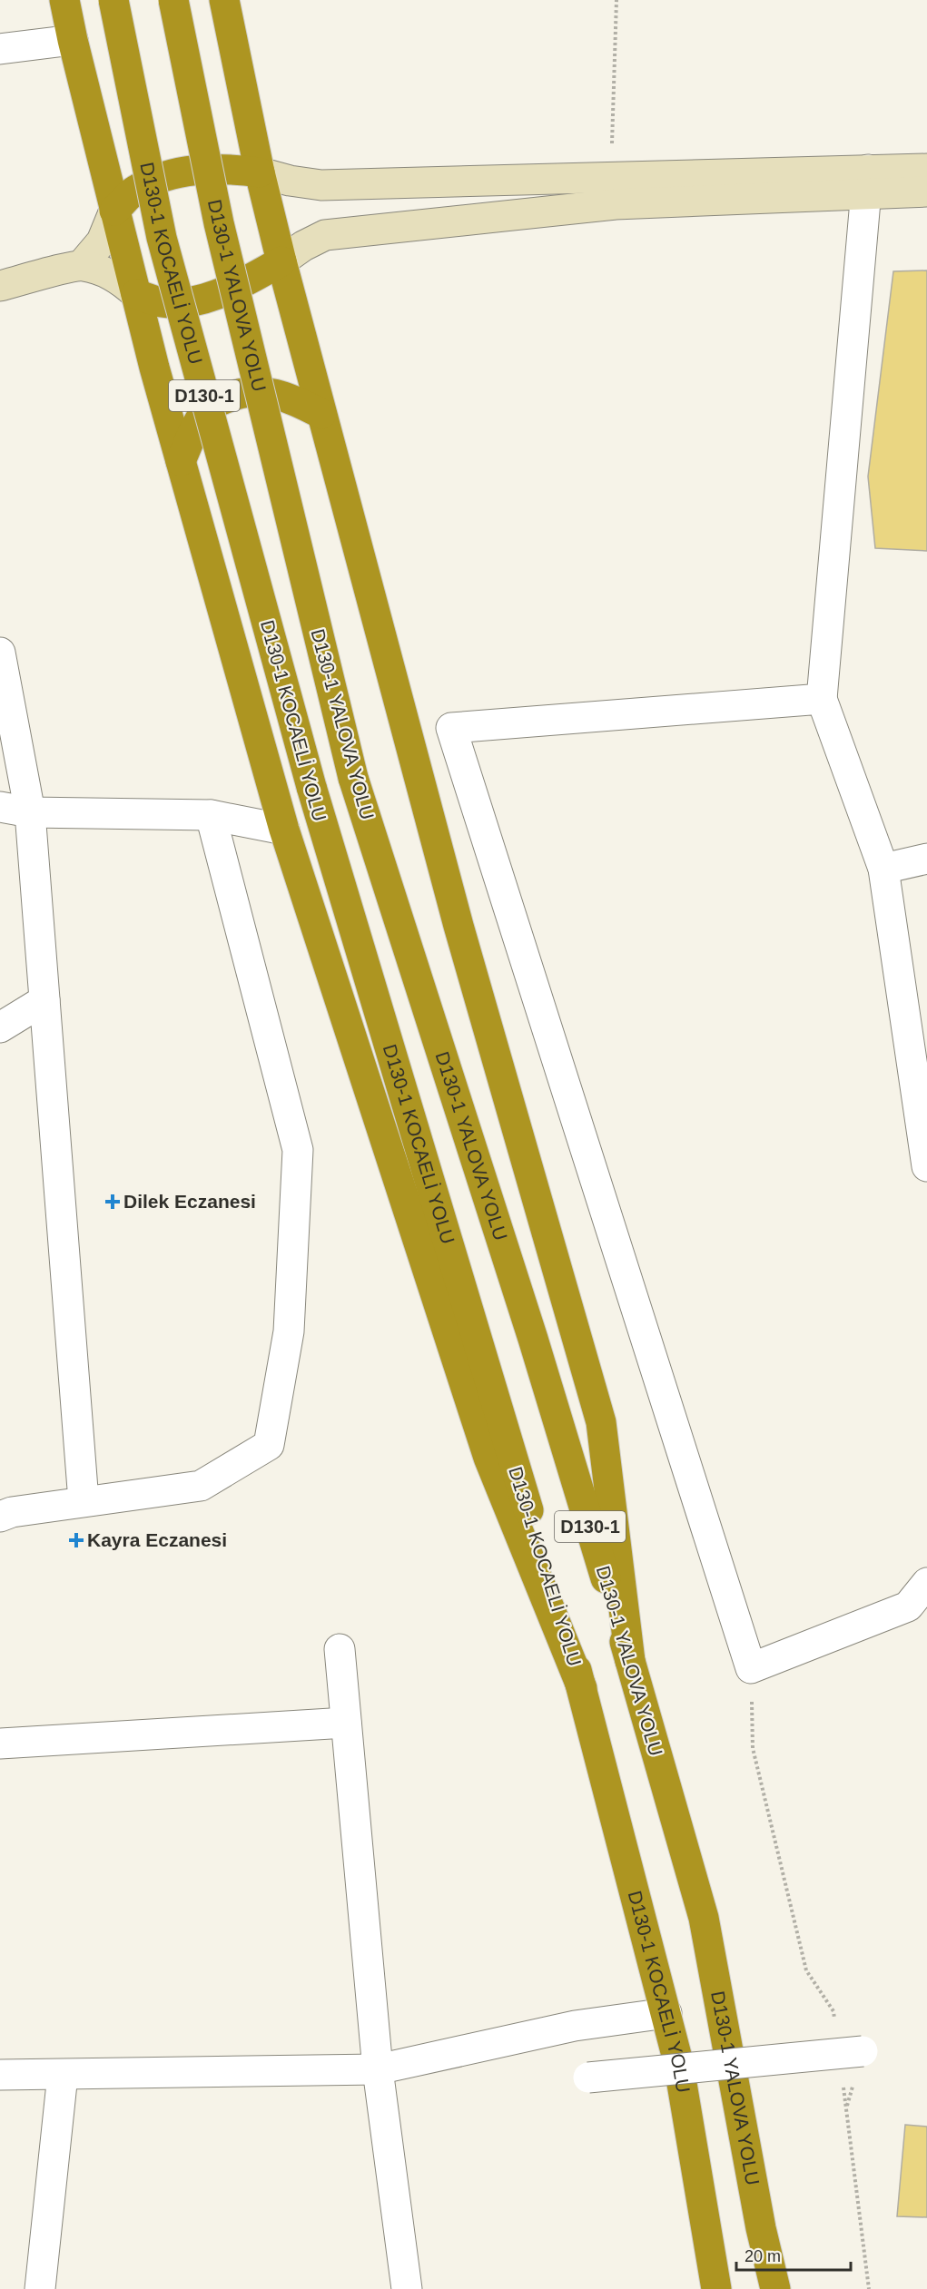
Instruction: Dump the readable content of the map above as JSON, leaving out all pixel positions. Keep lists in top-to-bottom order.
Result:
{
  "streets": {
    "highway": ["D130-1 KOCAELİ YOLU", "D130-1 YALOVA YOLU", "D130-1"]
  },
  "places": {
    "health": ["Dilek Eczanesi", "Kayra Eczanesi"]
  },
  "scale_bar": "20 m"
}
